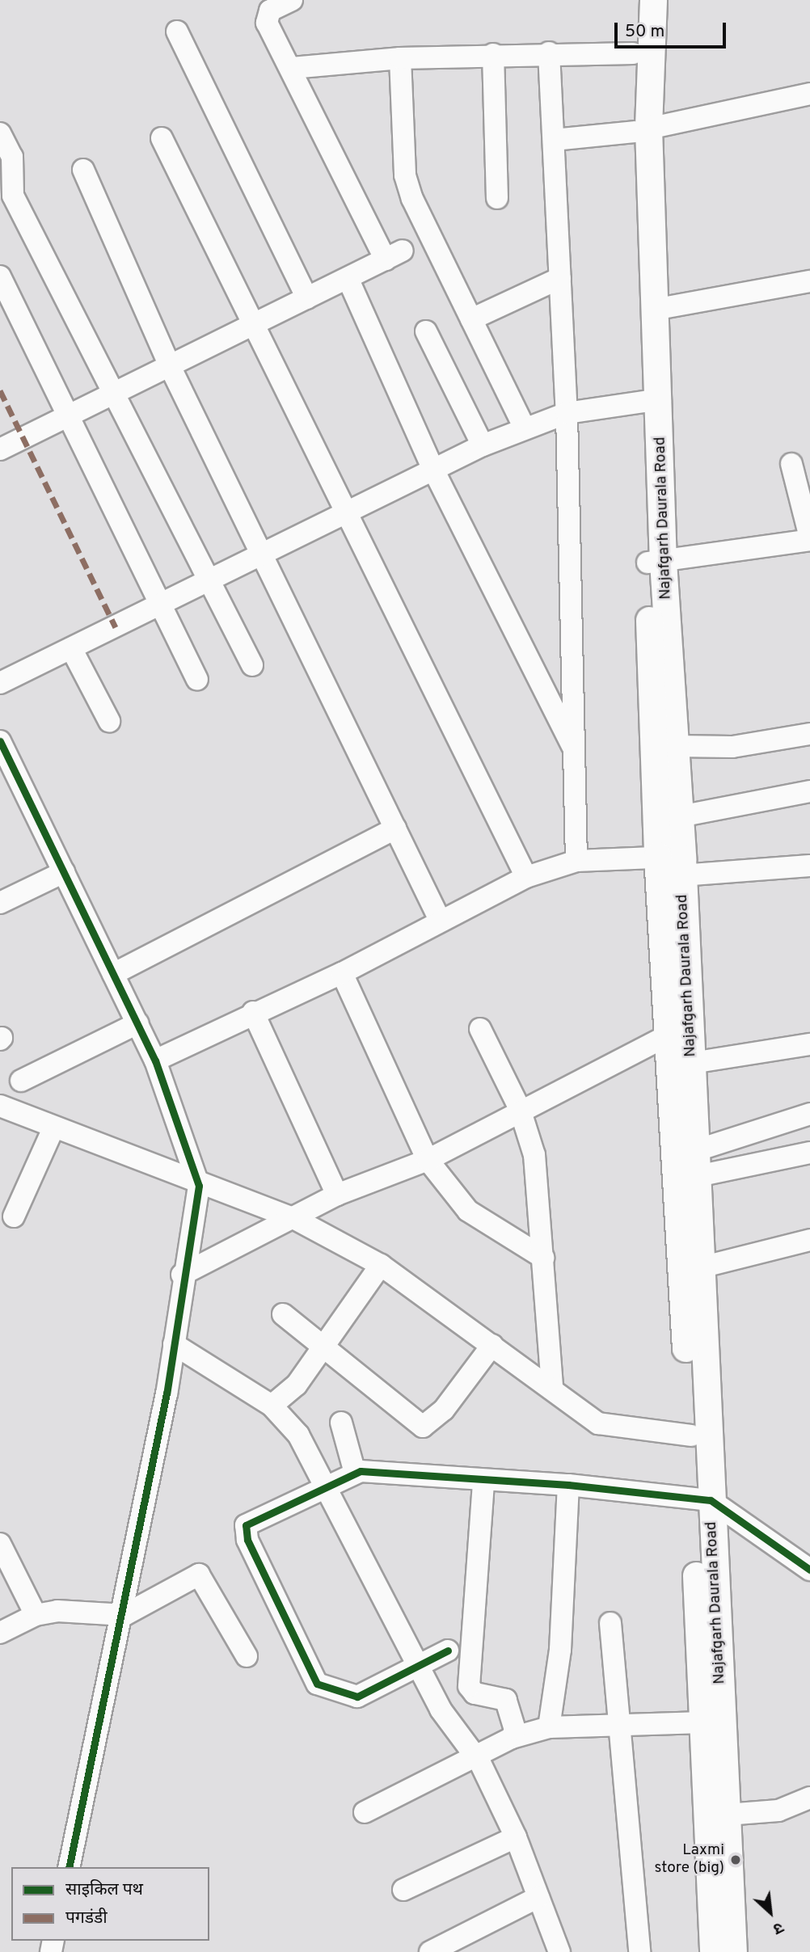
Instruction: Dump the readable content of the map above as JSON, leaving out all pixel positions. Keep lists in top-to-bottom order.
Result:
{
  "streets": {
    "main road": ["Najafgarh Daurala Road"]
  },
  "places": ["Laxmi store (big)"],
  "legend": ["साइकिल पथ", "पगडंडी"],
  "scale_bar": "50 m",
  "north": "bottom right"
}
